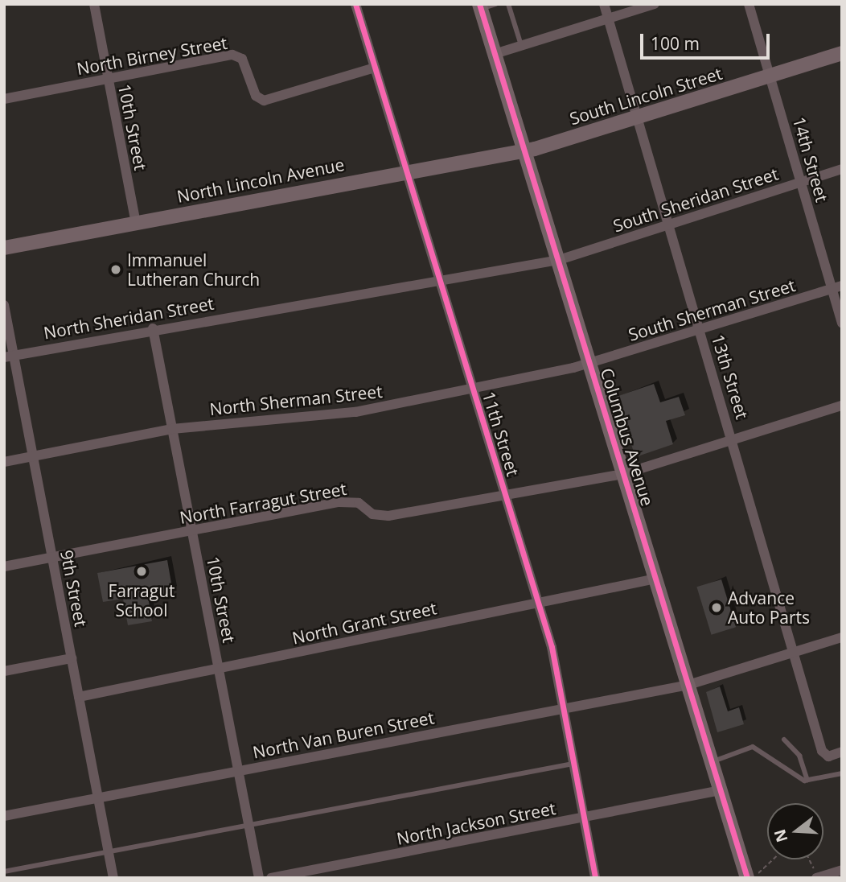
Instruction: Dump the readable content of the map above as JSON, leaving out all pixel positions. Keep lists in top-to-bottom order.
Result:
{
  "streets": {
    "street": [
      "North Birney Street",
      "South Lincoln Street",
      "10th Street",
      "14th Street",
      "North Lincoln Avenue",
      "South Sheridan Street",
      "South Sherman Street",
      "North Sheridan Street",
      "13th Street",
      "North Sherman Street",
      "11th Street",
      "Columbus Avenue",
      "North Farragut Street",
      "9th Street",
      "North Grant Street",
      "North Van Buren Street",
      "North Jackson Street"
    ]
  },
  "crossings": [
    ["North Birney Street", "10th Street"],
    ["North Birney Street", "11th Street"],
    ["South Lincoln Street", "14th Street"],
    ["South Lincoln Street", "North Lincoln Avenue"],
    ["South Lincoln Street", "13th Street"],
    ["South Lincoln Street", "Columbus Avenue"],
    ["10th Street", "North Lincoln Avenue"],
    ["10th Street", "North Sheridan Street"],
    ["10th Street", "North Sherman Street"],
    ["10th Street", "North Farragut Street"],
    ["10th Street", "North Grant Street"],
    ["10th Street", "North Van Buren Street"],
    ["14th Street", "South Sheridan Street"],
    ["14th Street", "South Sherman Street"],
    ["North Lincoln Avenue", "11th Street"],
    ["North Lincoln Avenue", "Columbus Avenue"],
    ["South Sheridan Street", "North Sheridan Street"],
    ["South Sheridan Street", "13th Street"],
    ["South Sheridan Street", "Columbus Avenue"],
    ["South Sherman Street", "13th Street"],
    ["South Sherman Street", "North Sherman Street"],
    ["South Sherman Street", "Columbus Avenue"],
    ["North Sheridan Street", "11th Street"],
    ["North Sheridan Street", "Columbus Avenue"],
    ["North Sheridan Street", "9th Street"],
    ["13th Street", "North Farragut Street"],
    ["13th Street", "North Van Buren Street"],
    ["North Sherman Street", "11th Street"],
    ["North Sherman Street", "Columbus Avenue"],
    ["North Sherman Street", "9th Street"],
    ["11th Street", "North Farragut Street"],
    ["11th Street", "North Grant Street"],
    ["11th Street", "North Van Buren Street"],
    ["11th Street", "North Jackson Street"],
    ["Columbus Avenue", "North Farragut Street"],
    ["Columbus Avenue", "North Grant Street"],
    ["Columbus Avenue", "North Van Buren Street"],
    ["Columbus Avenue", "North Jackson Street"],
    ["North Farragut Street", "9th Street"],
    ["9th Street", "North Grant Street"],
    ["9th Street", "North Van Buren Street"]
  ],
  "places": ["Immanuel Lutheran Church", "Farragut School", "Advance Auto Parts"],
  "scale_bar": "100 m",
  "north": "left"
}
